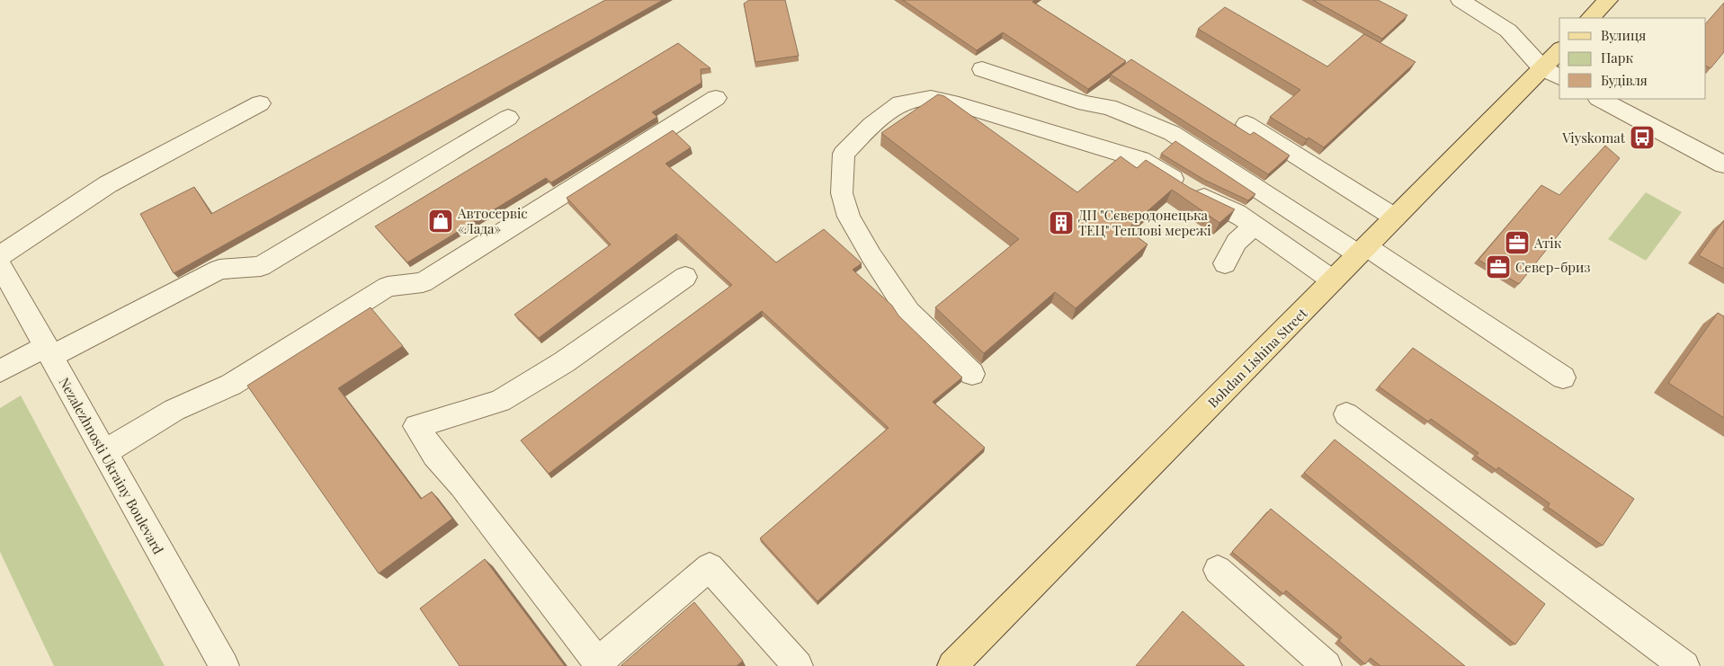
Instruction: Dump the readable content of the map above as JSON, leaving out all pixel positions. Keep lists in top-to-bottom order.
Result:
{
  "streets": {
    "main road": ["Bohdan Lishina Street"],
    "street": ["Nezalezhnosti Ukrainy Boulevard"]
  },
  "places": {
    "bus stop": ["Viyskomat"],
    "shop": ["Автосервіс «Лада»"],
    "building": ["ДП \"Сєвєродонецька ТЕЦ\" Теплові мережі"],
    "office": ["Атік", "Север-бриз"]
  },
  "legend": ["Вулиця", "Парк", "Будівля"]
}
